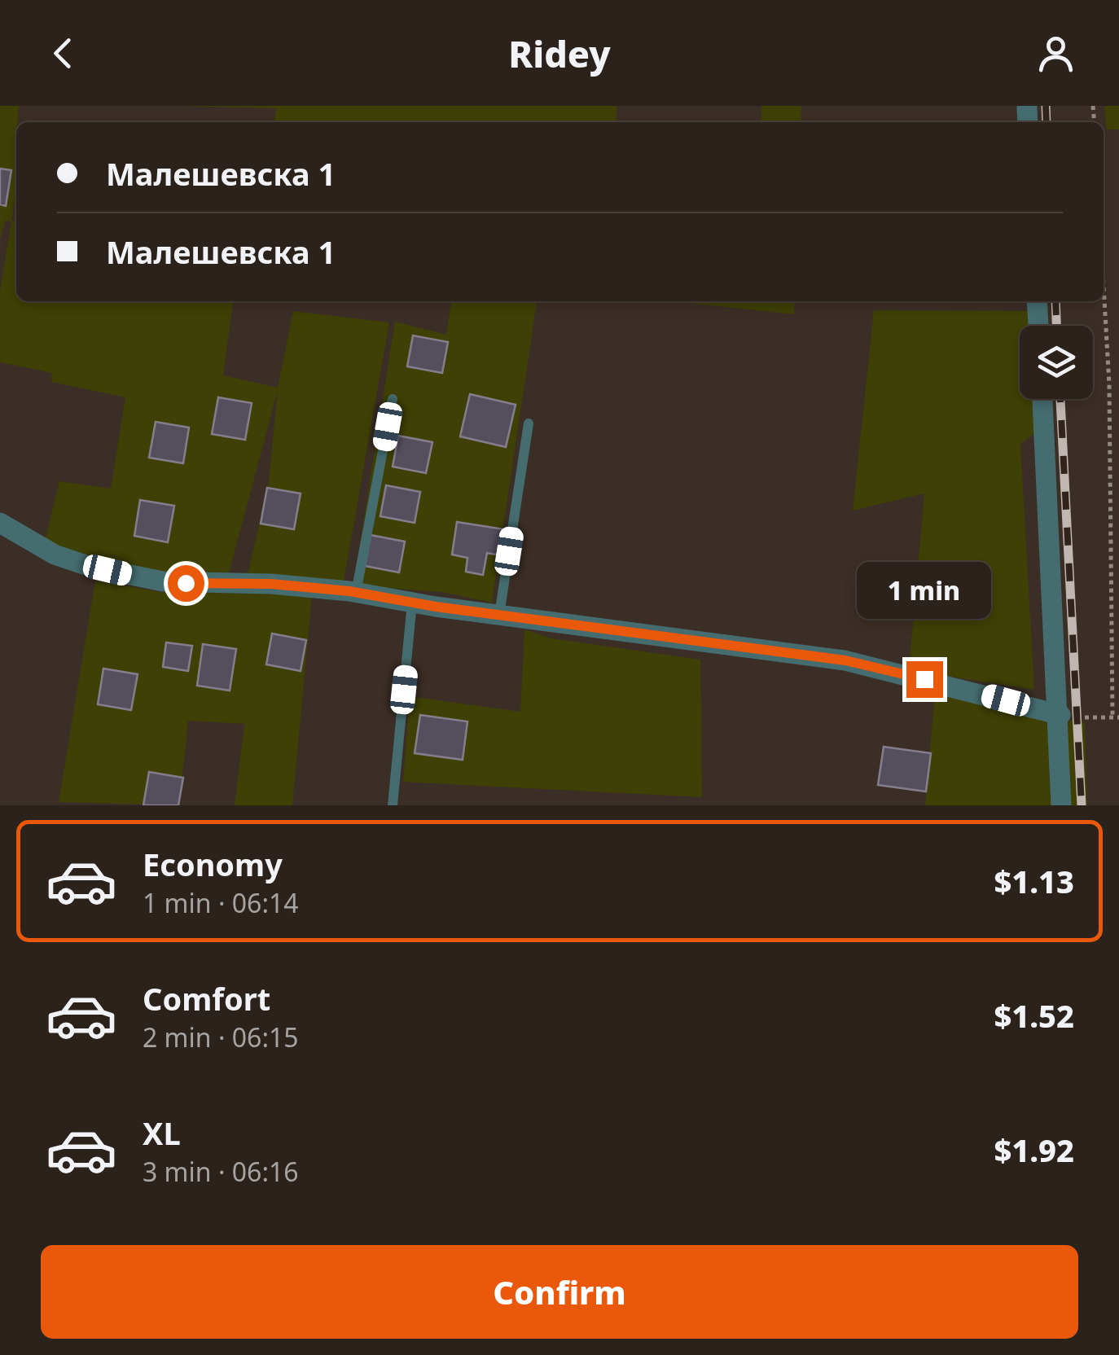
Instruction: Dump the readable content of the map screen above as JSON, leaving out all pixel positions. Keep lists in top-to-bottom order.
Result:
{
  "page": {
    "header": "Ridey",
    "banner": ["Малешевска 1", "Малешевска 1"],
    "bubble": "1 min",
    "list": [
      {
        "name": "Economy",
        "note": "1 min · 06:14",
        "value": "$1.13"
      },
      {
        "name": "Comfort",
        "note": "2 min · 06:15",
        "value": "$1.52"
      },
      {
        "name": "XL",
        "note": "3 min · 06:16",
        "value": "$1.92"
      }
    ],
    "buttons": "Confirm"
  }
}
